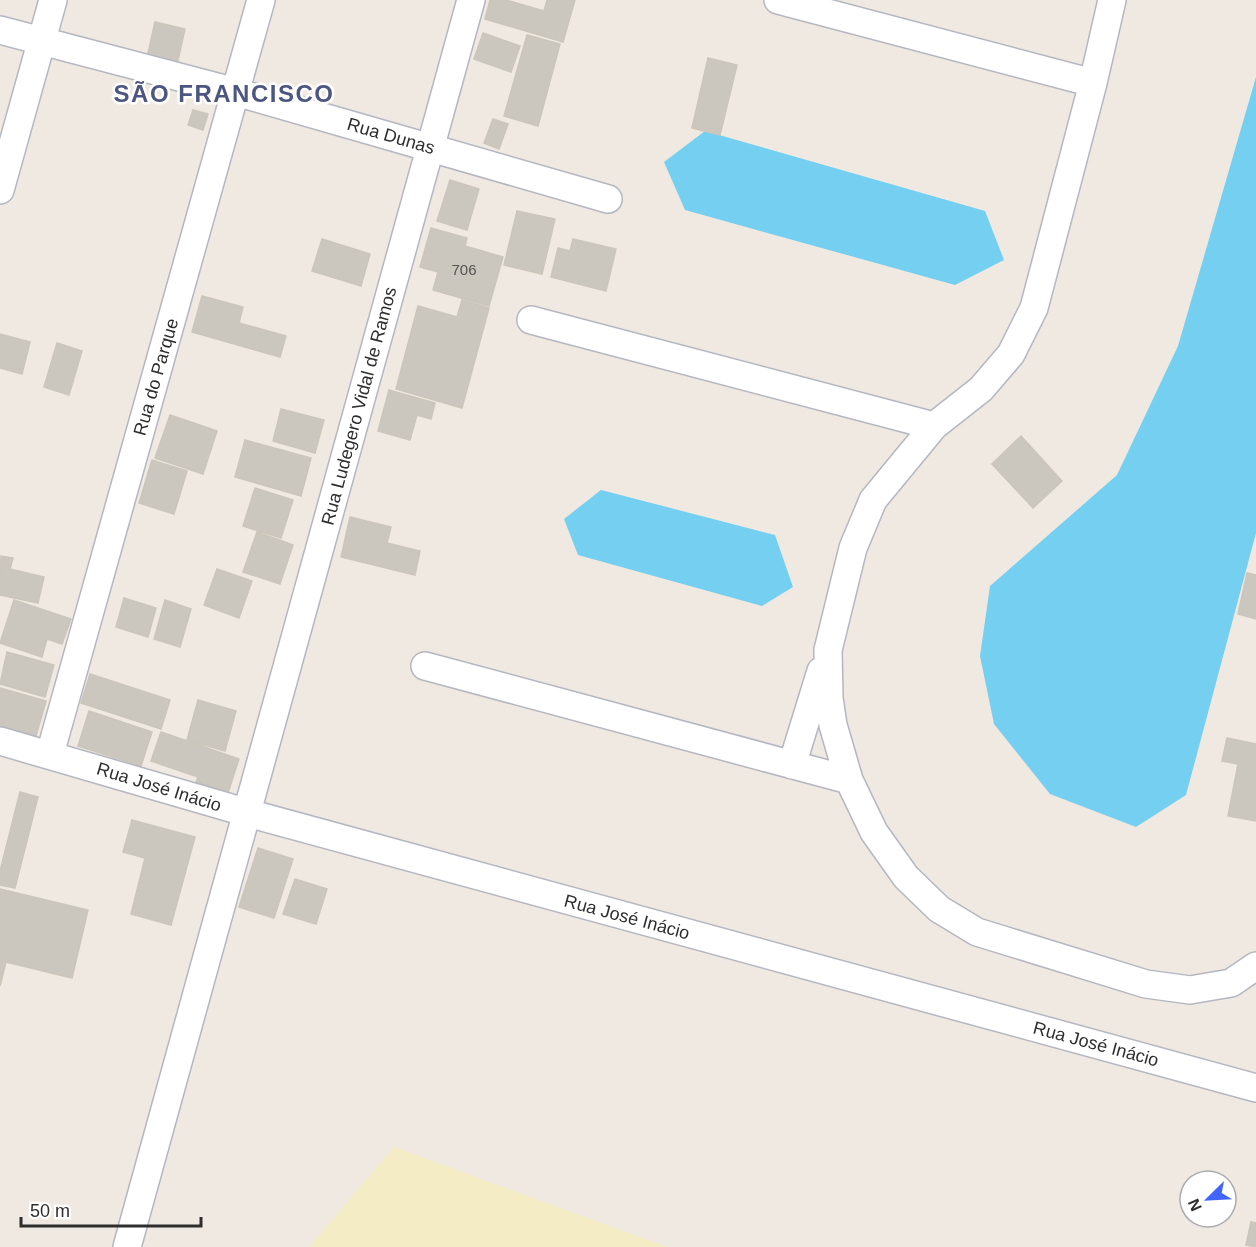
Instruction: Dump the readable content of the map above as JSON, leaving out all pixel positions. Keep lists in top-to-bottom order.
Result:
{
  "streets": {
    "street": [
      "Rua Dunas",
      "Rua do Parque",
      "Rua Ludegero Vidal de Ramos",
      "Rua José Inácio"
    ]
  },
  "crossings": [
    ["Rua Dunas", "Rua do Parque"],
    ["Rua Dunas", "Rua Ludegero Vidal de Ramos"],
    ["Rua do Parque", "Rua José Inácio"],
    ["Rua Ludegero Vidal de Ramos", "Rua José Inácio"]
  ],
  "districts": ["SÃO FRANCISCO"],
  "house_numbers": ["706"],
  "scale_bar": "50 m",
  "north": "bottom left"
}
